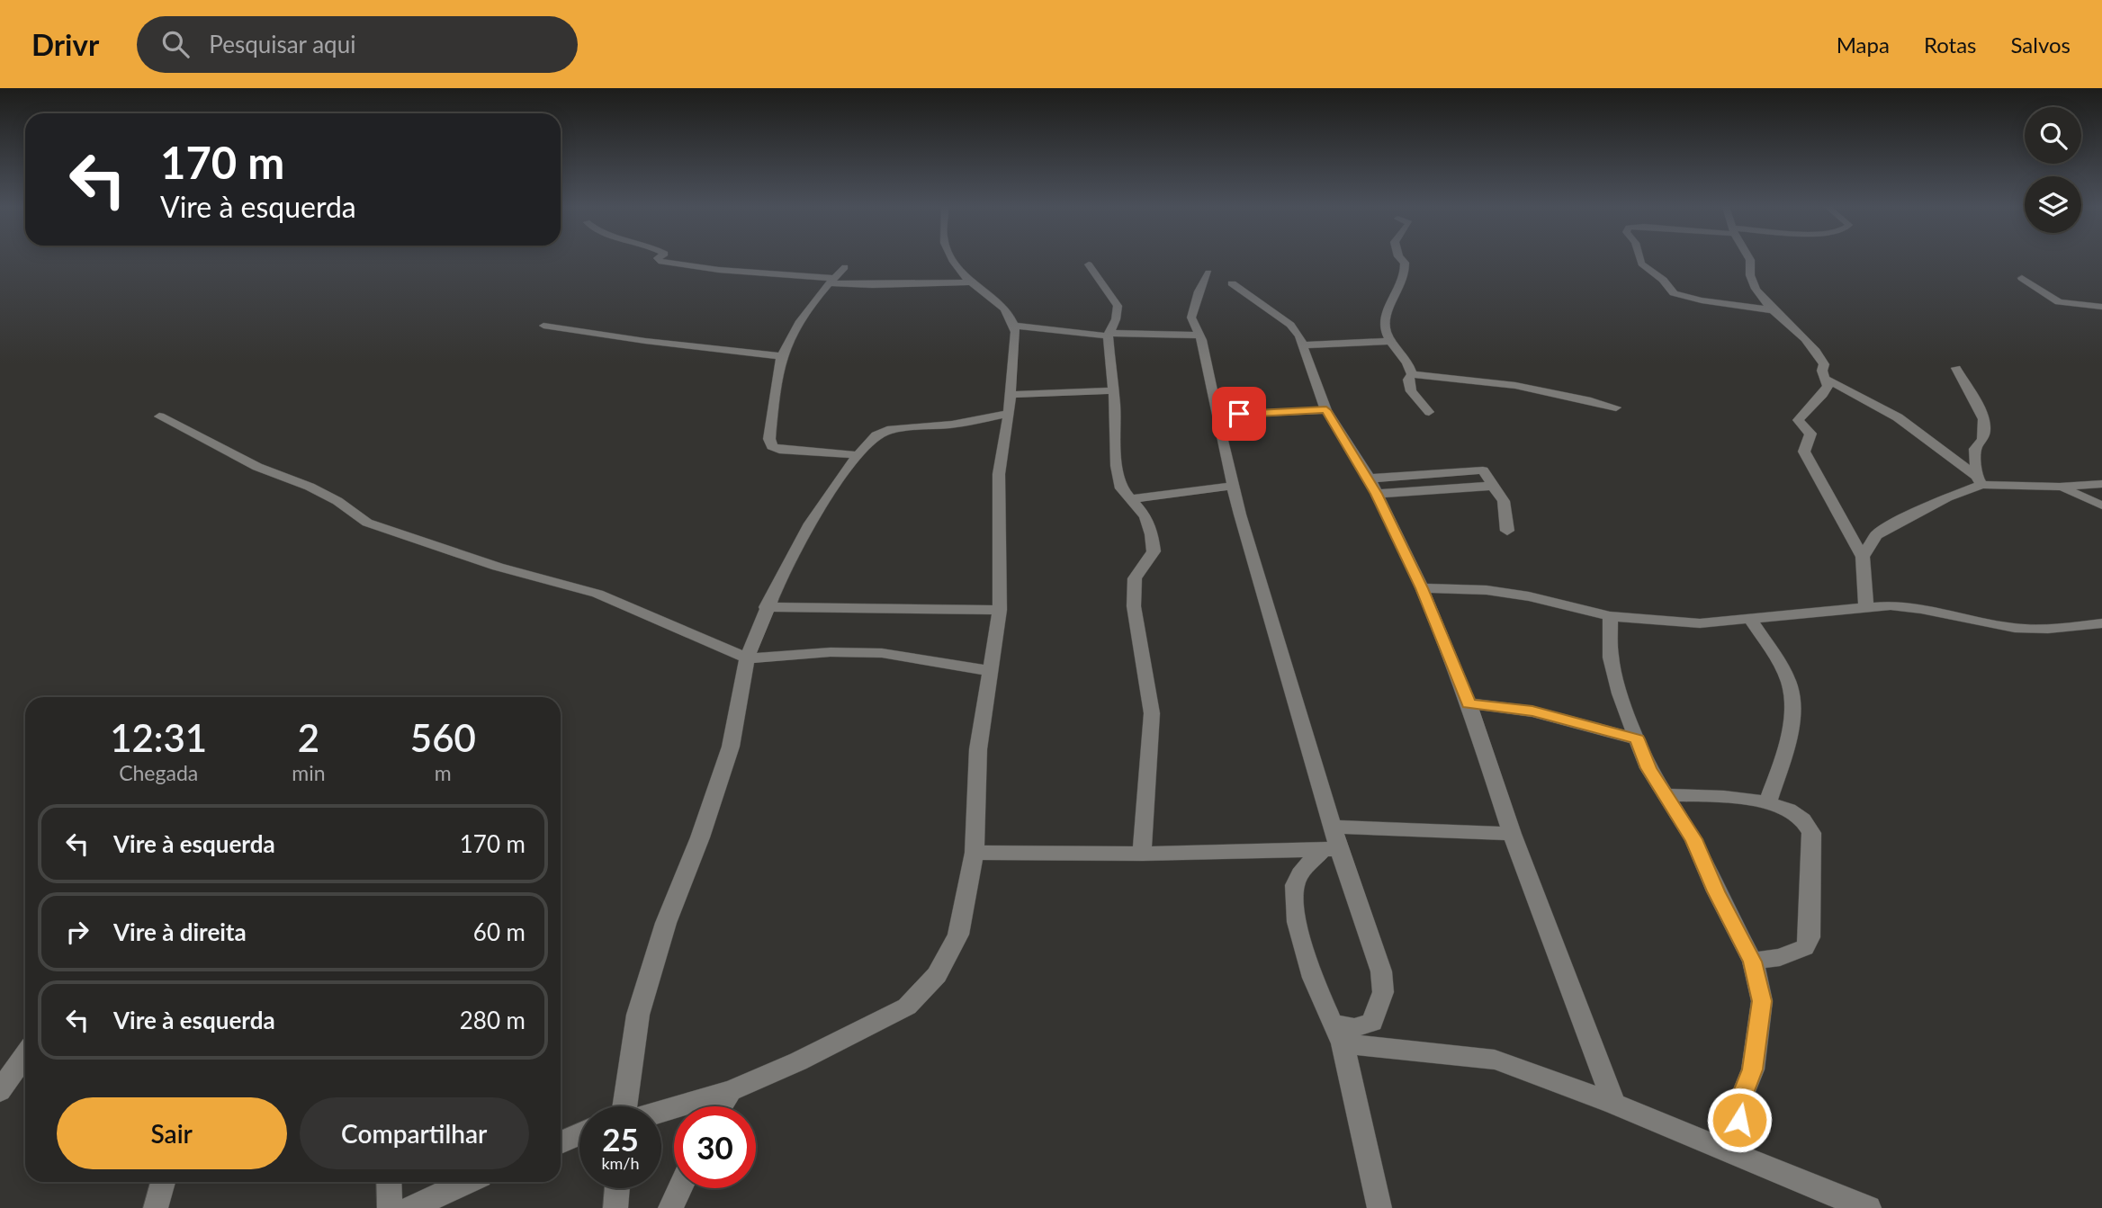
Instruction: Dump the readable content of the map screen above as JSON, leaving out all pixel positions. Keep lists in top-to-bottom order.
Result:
{
  "page": {
    "header": "Drivr",
    "search": "Pesquisar aqui",
    "nav": ["Mapa", "Rotas", "Salvos"],
    "turn": ["170 m", "Vire à esquerda"],
    "eta": [
      "12:31",
      "Chegada",
      "2",
      "min",
      "560",
      "m"
    ],
    "list": [
      {
        "name": "Vire à esquerda",
        "value": "170 m"
      },
      {
        "name": "Vire à direita",
        "value": "60 m"
      },
      {
        "name": "Vire à esquerda",
        "value": "280 m"
      }
    ],
    "buttons": ["Sair", "Compartilhar"],
    "speed": "25 km/h",
    "limit": "30"
  }
}
